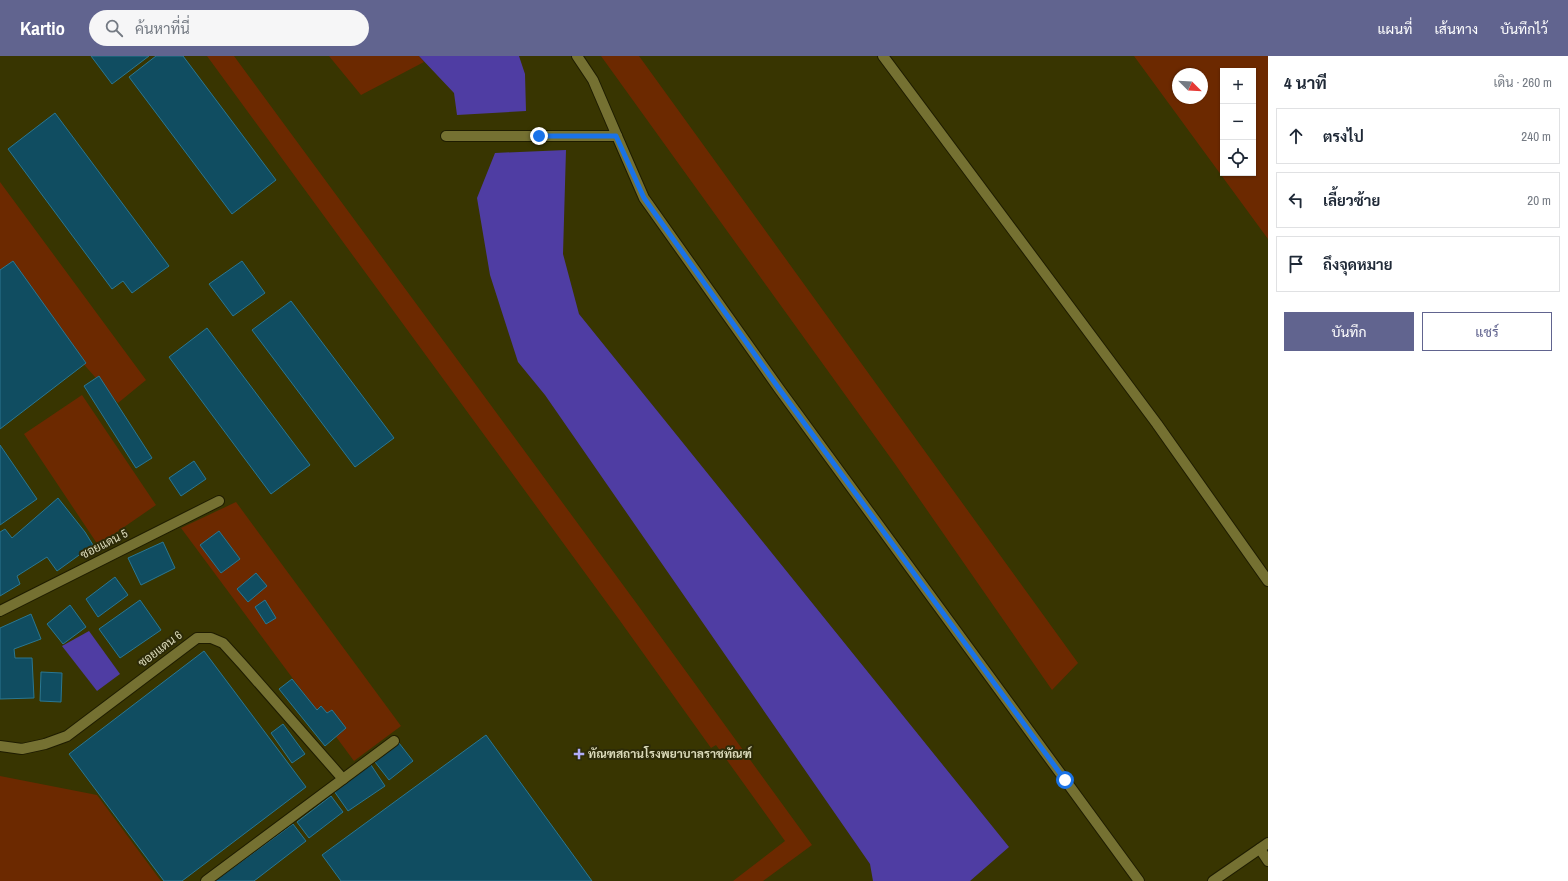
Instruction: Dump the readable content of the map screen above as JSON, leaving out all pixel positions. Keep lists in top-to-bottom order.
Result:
{
  "streets": {
    "street": ["ซอยแดน 5", "ซอยแดน 6"]
  },
  "places": {
    "health": ["ทัณฑสถานโรงพยาบาลราชทัณฑ์"]
  },
  "north": "bottom right",
  "page": {
    "header": "Kartio",
    "search": "ค้นหาที่นี่",
    "nav": ["แผนที่", "เส้นทาง", "บันทึกไว้"],
    "heading": ["4 นาที", "เดิน · 260 m"],
    "map_buttons": ["+", "−"],
    "list": [
      ["ตรงไป", "240 m"],
      ["เลี้ยวซ้าย", "20 m"],
      "ถึงจุดหมาย"
    ],
    "buttons": ["บันทึก", "แชร์"]
  }
}
